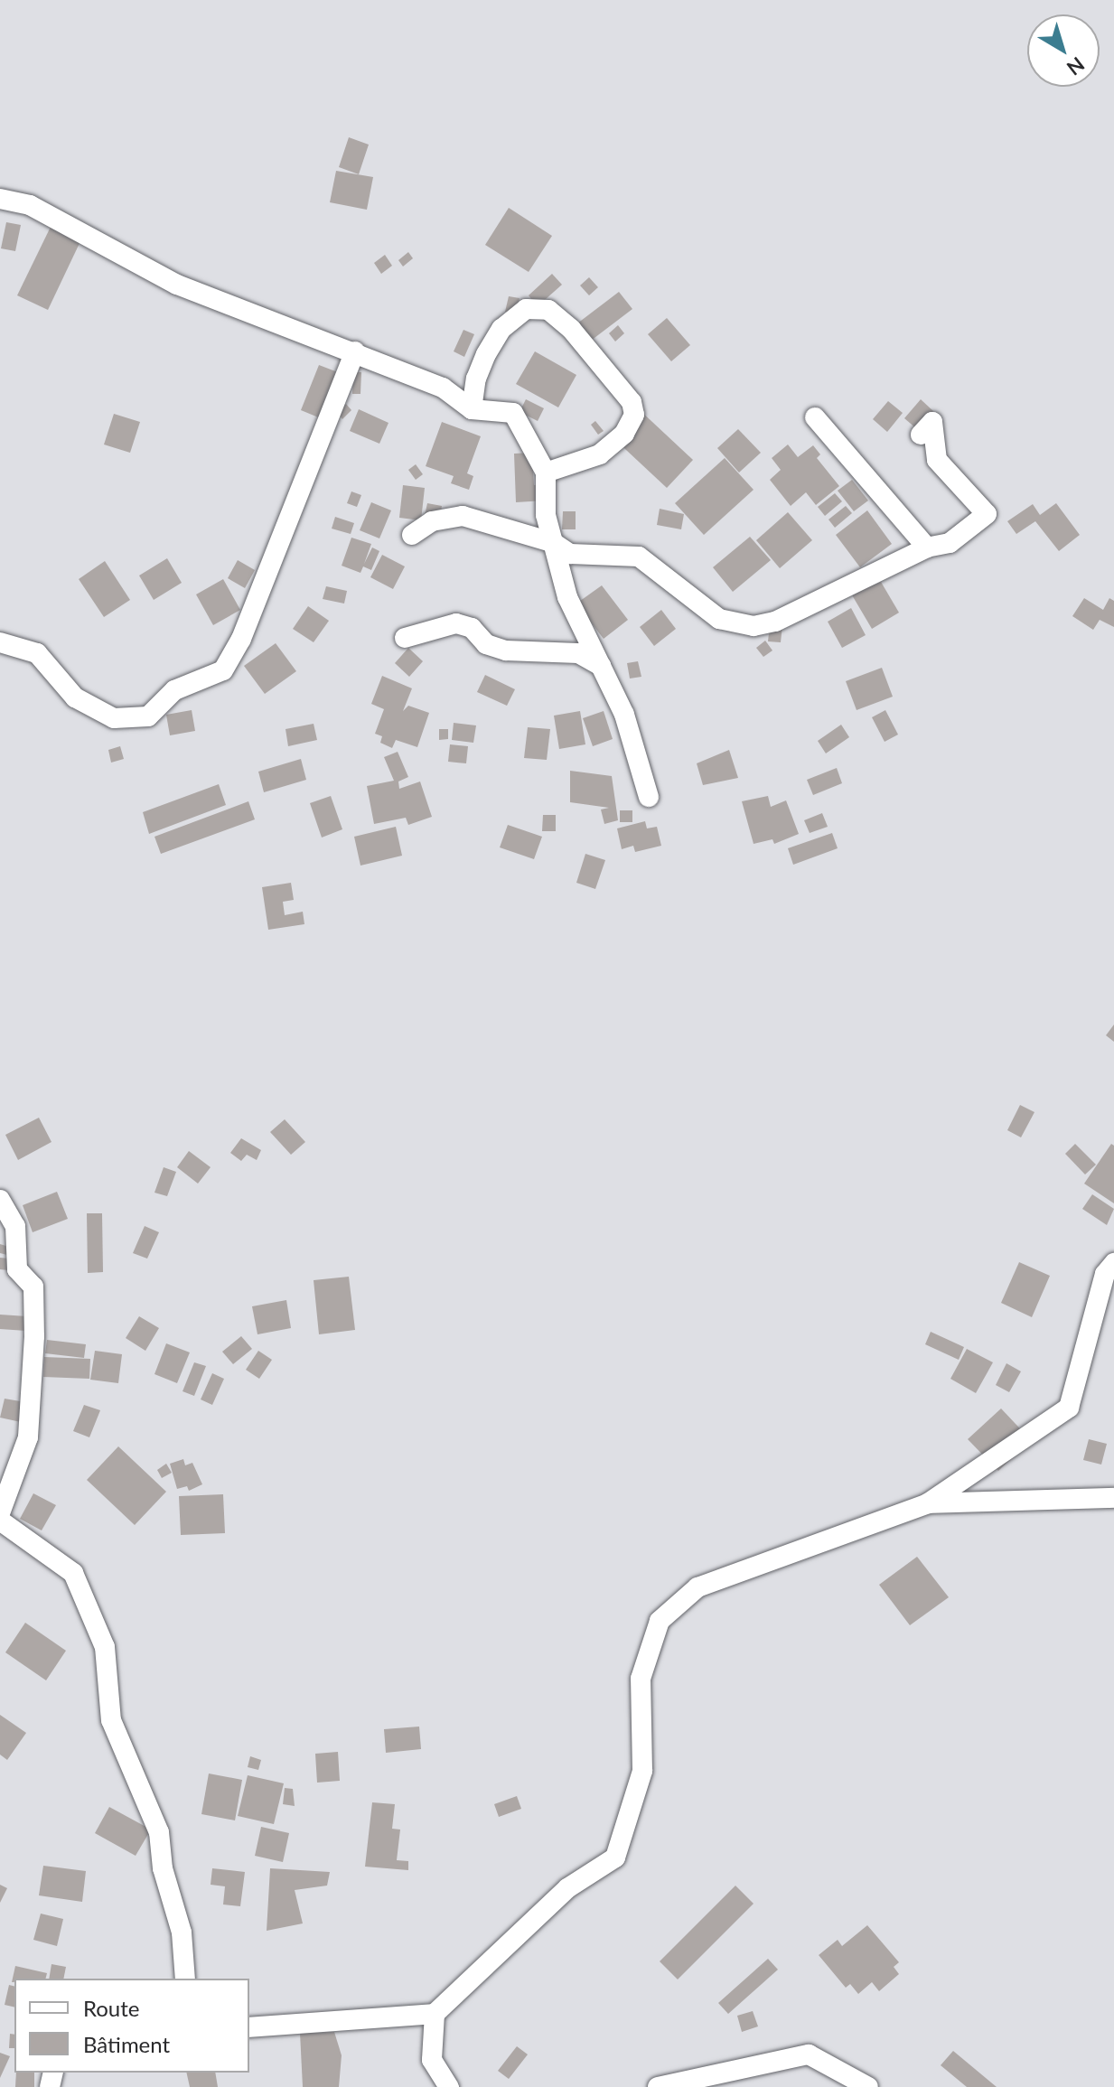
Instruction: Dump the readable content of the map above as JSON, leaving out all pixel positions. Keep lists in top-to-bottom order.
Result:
{
  "legend": ["Route", "Bâtiment"],
  "north": "bottom right"
}
